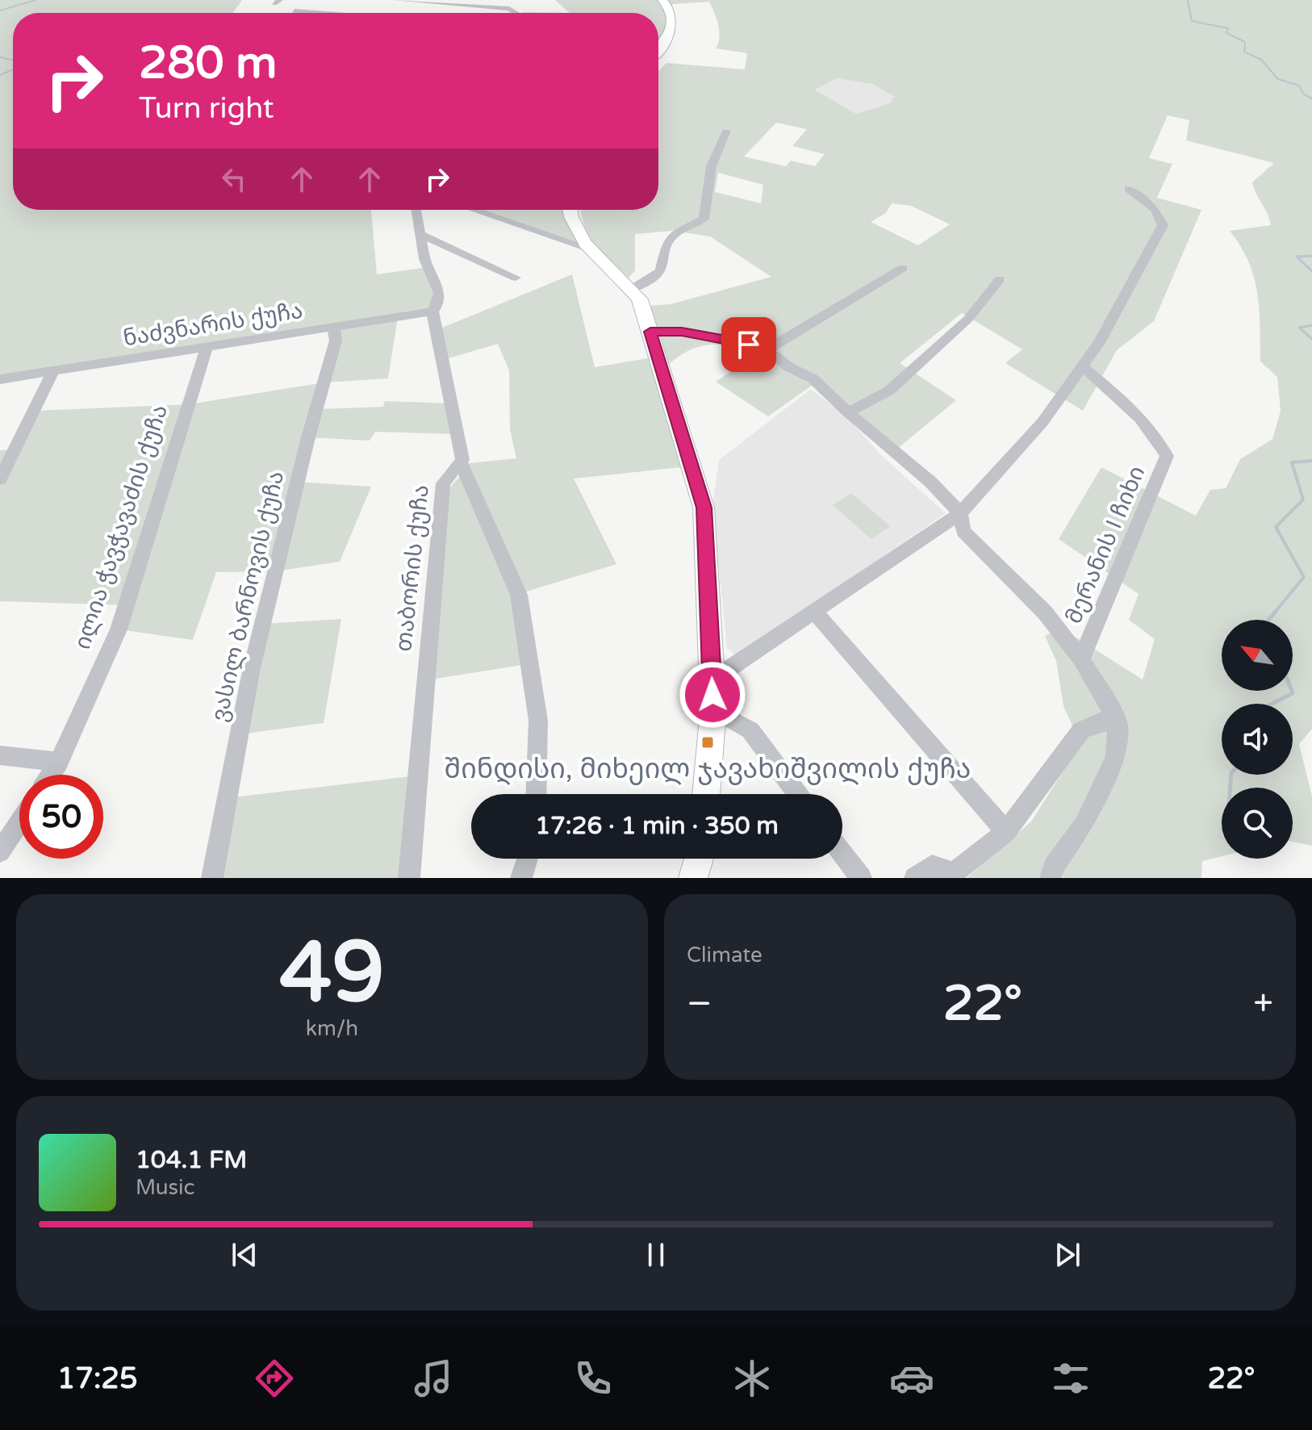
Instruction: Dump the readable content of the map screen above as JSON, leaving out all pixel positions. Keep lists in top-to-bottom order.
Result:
{
  "streets": {
    "street": [
      "ნაძვნარის ქუჩა",
      "ილია ჭავჭავაძის ქუჩა",
      "მერანის I ჩიხი",
      "თაბორის ქუჩა",
      "ვასილ ბარნოვის ქუჩა"
    ]
  },
  "crossings": [
    ["ნაძვნარის ქუჩა", "ილია ჭავჭავაძის ქუჩა"],
    ["ნაძვნარის ქუჩა", "ვასილ ბარნოვის ქუჩა"]
  ],
  "places": {
    "transit": ["შინდისი, მიხეილ ჯავახიშვილის ქუჩა"]
  },
  "north": "top left",
  "page": {
    "turn": ["280 m", "Turn right"],
    "limit": "50",
    "trip": "17:26 · 1 min · 350 m",
    "tile": [
      ["49", "km/h"],
      "Climate"
    ],
    "heat": ["−", "22°", "+"],
    "song": ["104.1 FM", "Music"],
    "tabs": ["17:25", "22°"]
  }
}
